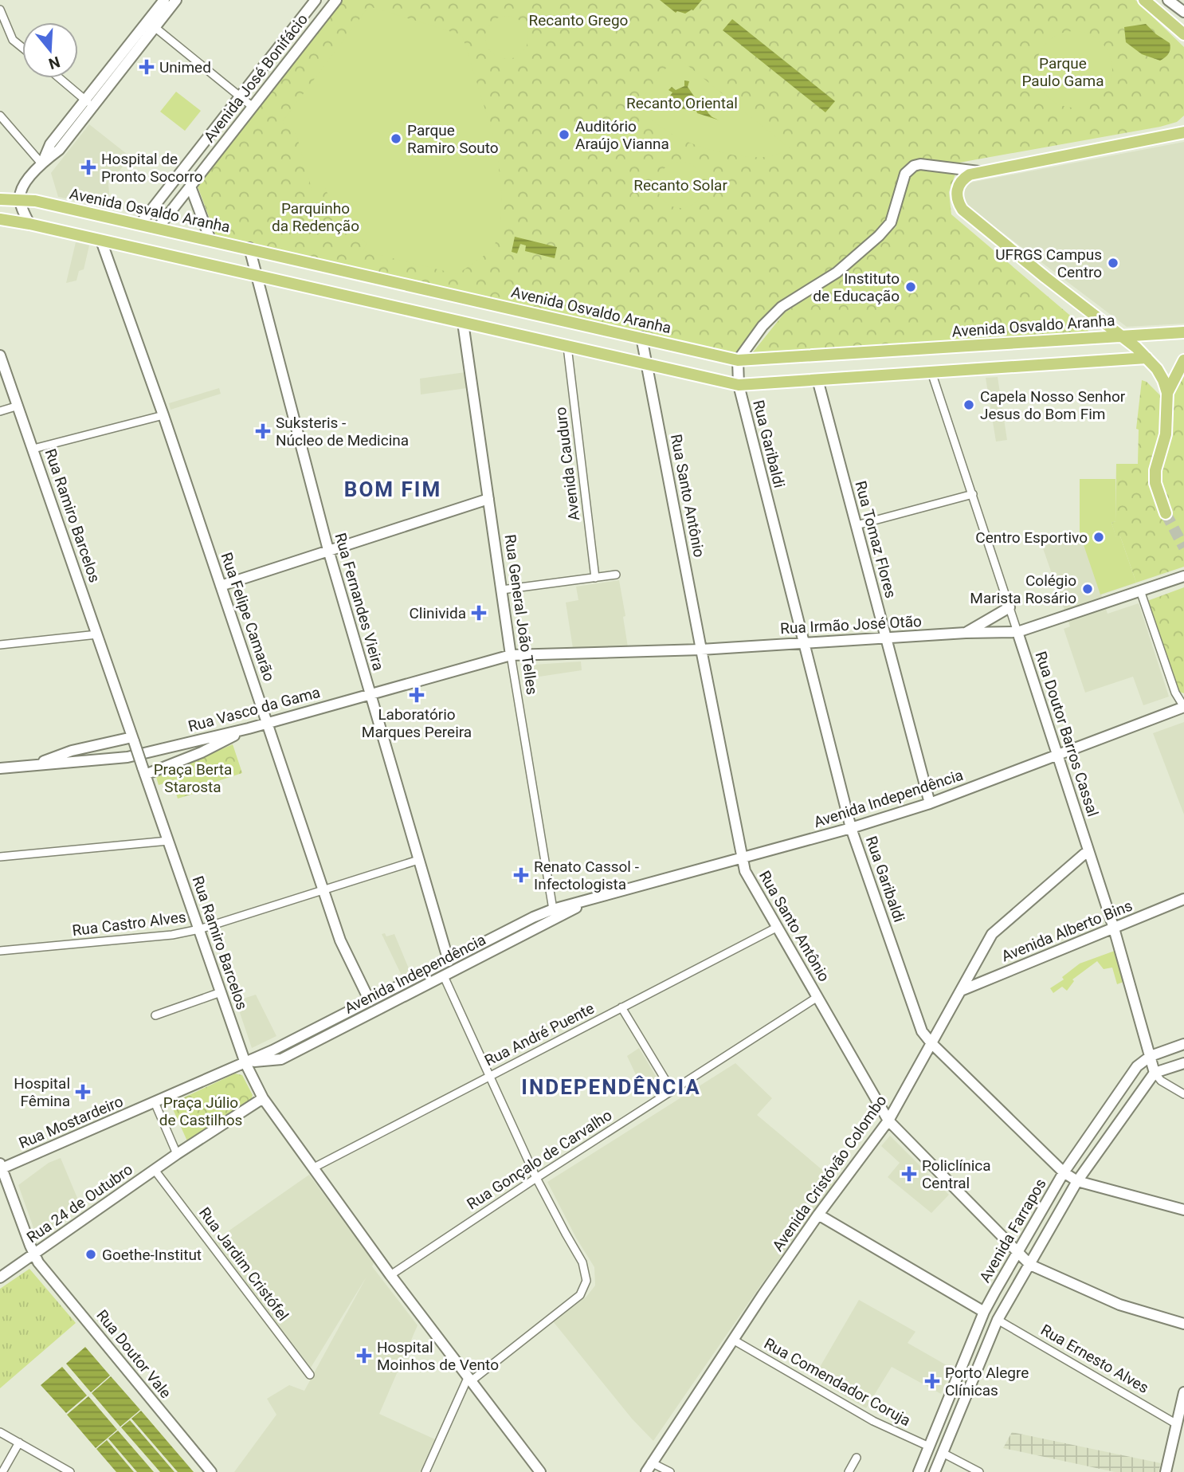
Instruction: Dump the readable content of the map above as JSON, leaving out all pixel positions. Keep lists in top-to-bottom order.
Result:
{
  "streets": {
    "main road": ["Avenida Osvaldo Aranha"],
    "street": [
      "Avenida José Bonifácio",
      "Rua Garibaldi",
      "Avenida Cauduro",
      "Rua Santo Antônio",
      "Rua Ramiro Barcelos",
      "Rua Tomaz Flores",
      "Rua Fernandes Vieira",
      "Rua General João Telles",
      "Rua Felipe Camarão",
      "Rua Irmão José Otão",
      "Rua Vasco da Gama",
      "Rua Doutor Barros Cassal",
      "Avenida Independência",
      "Rua Castro Alves",
      "Avenida Alberto Bins",
      "Rua André Puente",
      "Rua Mostardeiro",
      "Rua Gonçalo de Carvalho",
      "Avenida Cristóvão Colombo",
      "Rua 24 de Outubro",
      "Avenida Farrapos",
      "Rua Jardim Cristófel",
      "Rua Doutor Vale",
      "Rua Ernesto Alves",
      "Rua Comendador Coruja"
    ]
  },
  "crossings": [
    ["Avenida José Bonifácio", "Avenida Osvaldo Aranha"],
    ["Avenida Osvaldo Aranha", "Rua Garibaldi"],
    ["Avenida Osvaldo Aranha", "Rua Santo Antônio"],
    ["Avenida Osvaldo Aranha", "Rua Fernandes Vieira"],
    ["Rua Garibaldi", "Rua Irmão José Otão"],
    ["Rua Garibaldi", "Avenida Independência"],
    ["Rua Garibaldi", "Avenida Cristóvão Colombo"],
    ["Rua Garibaldi", "Avenida Farrapos"],
    ["Rua Santo Antônio", "Rua Irmão José Otão"],
    ["Rua Santo Antônio", "Avenida Independência"],
    ["Rua Santo Antônio", "Rua André Puente"],
    ["Rua Santo Antônio", "Rua Gonçalo de Carvalho"],
    ["Rua Santo Antônio", "Avenida Cristóvão Colombo"],
    ["Rua Santo Antônio", "Avenida Farrapos"],
    ["Rua Ramiro Barcelos", "Avenida Independência"],
    ["Rua Ramiro Barcelos", "Rua Castro Alves"],
    ["Rua Ramiro Barcelos", "Rua André Puente"],
    ["Rua Ramiro Barcelos", "Rua Gonçalo de Carvalho"],
    ["Rua Tomaz Flores", "Rua Irmão José Otão"],
    ["Rua Tomaz Flores", "Avenida Independência"],
    ["Rua Fernandes Vieira", "Rua Vasco da Gama"],
    ["Rua Fernandes Vieira", "Avenida Independência"],
    ["Rua Fernandes Vieira", "Rua Castro Alves"],
    ["Rua General João Telles", "Rua Irmão José Otão"],
    ["Rua General João Telles", "Rua Vasco da Gama"],
    ["Rua General João Telles", "Avenida Independência"],
    ["Rua Felipe Camarão", "Rua Vasco da Gama"],
    ["Rua Felipe Camarão", "Avenida Independência"],
    ["Rua Felipe Camarão", "Rua Castro Alves"],
    ["Rua Irmão José Otão", "Rua Vasco da Gama"],
    ["Rua Irmão José Otão", "Rua Doutor Barros Cassal"],
    ["Rua Doutor Barros Cassal", "Avenida Independência"],
    ["Rua Doutor Barros Cassal", "Avenida Alberto Bins"],
    ["Rua Doutor Barros Cassal", "Avenida Cristóvão Colombo"],
    ["Rua Doutor Barros Cassal", "Avenida Farrapos"],
    ["Avenida Independência", "Rua Mostardeiro"],
    ["Avenida Alberto Bins", "Avenida Cristóvão Colombo"],
    ["Rua Mostardeiro", "Rua Doutor Vale"],
    ["Avenida Cristóvão Colombo", "Rua Comendador Coruja"],
    ["Rua 24 de Outubro", "Rua Jardim Cristófel"],
    ["Rua 24 de Outubro", "Rua Doutor Vale"],
    ["Avenida Farrapos", "Rua Ernesto Alves"],
    ["Avenida Farrapos", "Rua Comendador Coruja"]
  ],
  "districts": ["BOM FIM", "INDEPENDÊNCIA"],
  "parks": [
    "Recanto Grego",
    "Parque Paulo Gama",
    "Recanto Oriental",
    "Recanto Solar",
    "Parquinho da Redenção",
    "Praça Berta Starosta",
    "Praça Júlio de Castilhos"
  ],
  "places": {
    "health": [
      "Unimed",
      "Hospital de Pronto Socorro",
      "Suksteris - Núcleo de Medicina",
      "Clinivida",
      "Laboratório Marques Pereira",
      "Renato Cassol - Infectologista",
      "Hospital Fêmina",
      "Policlínica Central",
      "Hospital Moinhos de Vento",
      "Porto Alegre Clínicas"
    ],
    "other": [
      "Auditório Araújo Vianna",
      "Parque Ramiro Souto",
      "UFRGS Campus Centro",
      "Instituto de Educação",
      "Capela Nosso Senhor Jesus do Bom Fim",
      "Centro Esportivo",
      "Colégio Marista Rosário",
      "Goethe-Institut"
    ]
  },
  "north": "bottom"
}
